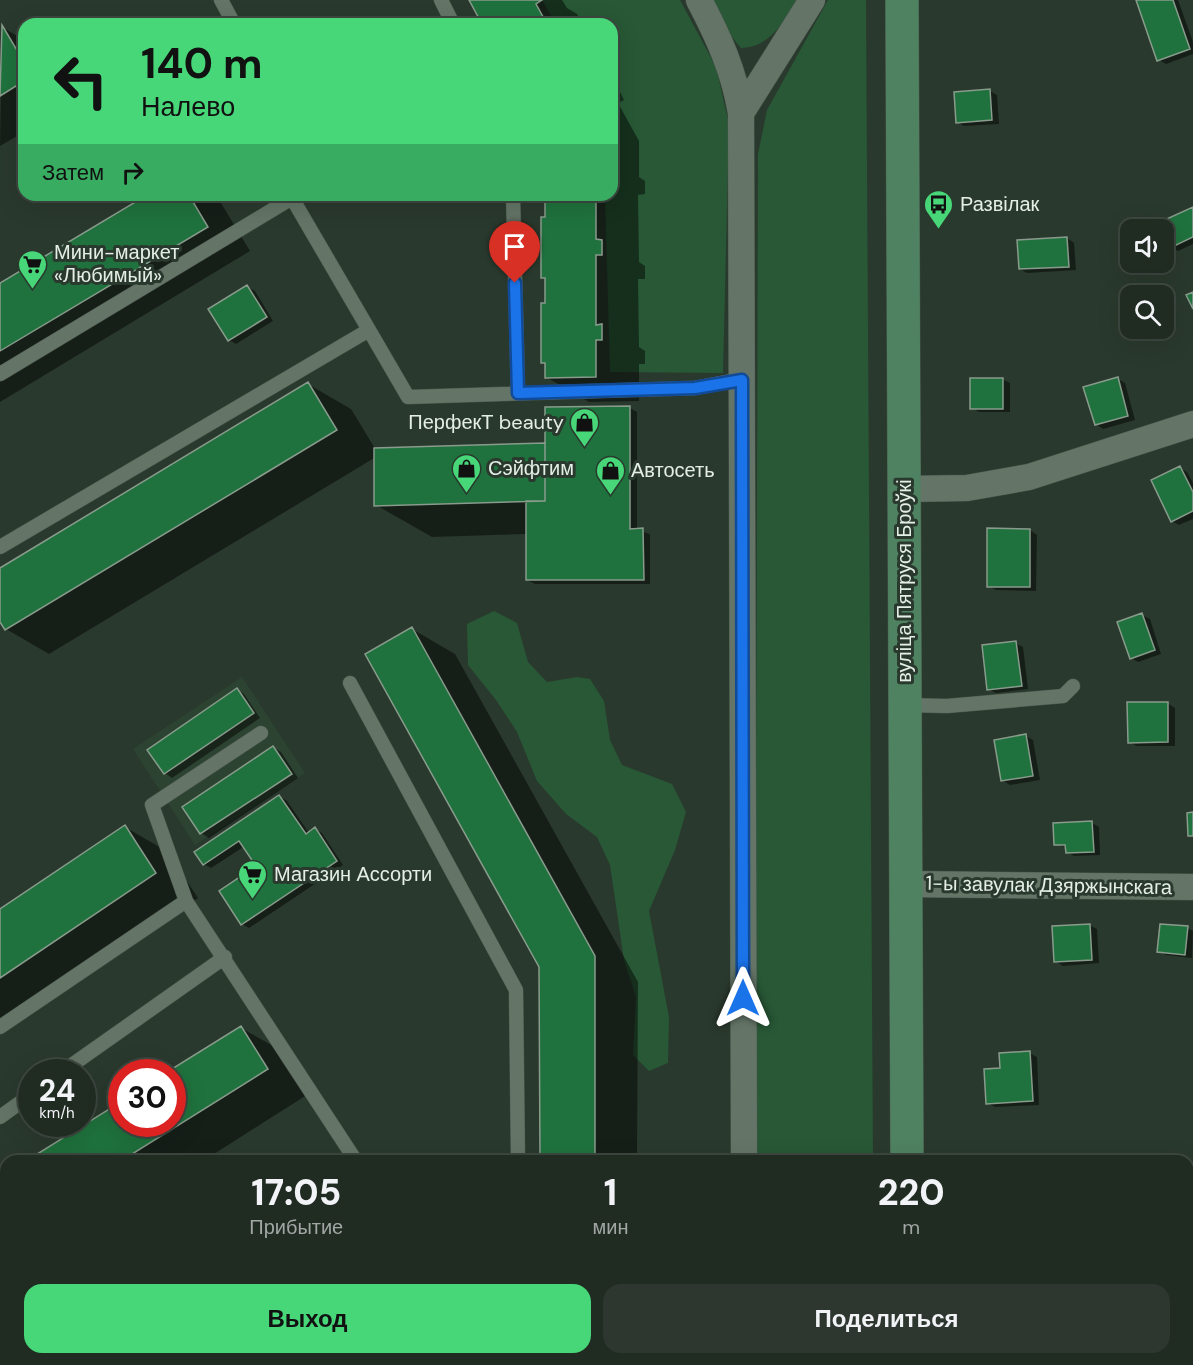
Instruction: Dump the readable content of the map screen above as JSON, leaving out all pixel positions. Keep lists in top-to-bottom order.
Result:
{
  "streets": {
    "main road": ["вуліца Пятруся Броўкі"],
    "street": ["1-ы завулак Дзяржынскага"]
  },
  "crossings": [
    ["вуліца Пятруся Броўкі", "1-ы завулак Дзяржынскага"]
  ],
  "places": {
    "bus stop": ["Развілак"],
    "supermarket": ["Мини-маркет «Любимый»", "Магазин Ассорти"],
    "shop": ["ПерфекТ beauty", "Сэйфтим", "Автосеть"]
  },
  "page": {
    "turn": ["140 m", "Налево"],
    "then": "Затем",
    "speed": "24 km/h",
    "limit": "30",
    "eta": [
      "17:05",
      "Прибытие",
      "1",
      "мин",
      "220",
      "m"
    ],
    "buttons": ["Выход", "Поделиться"]
  }
}
